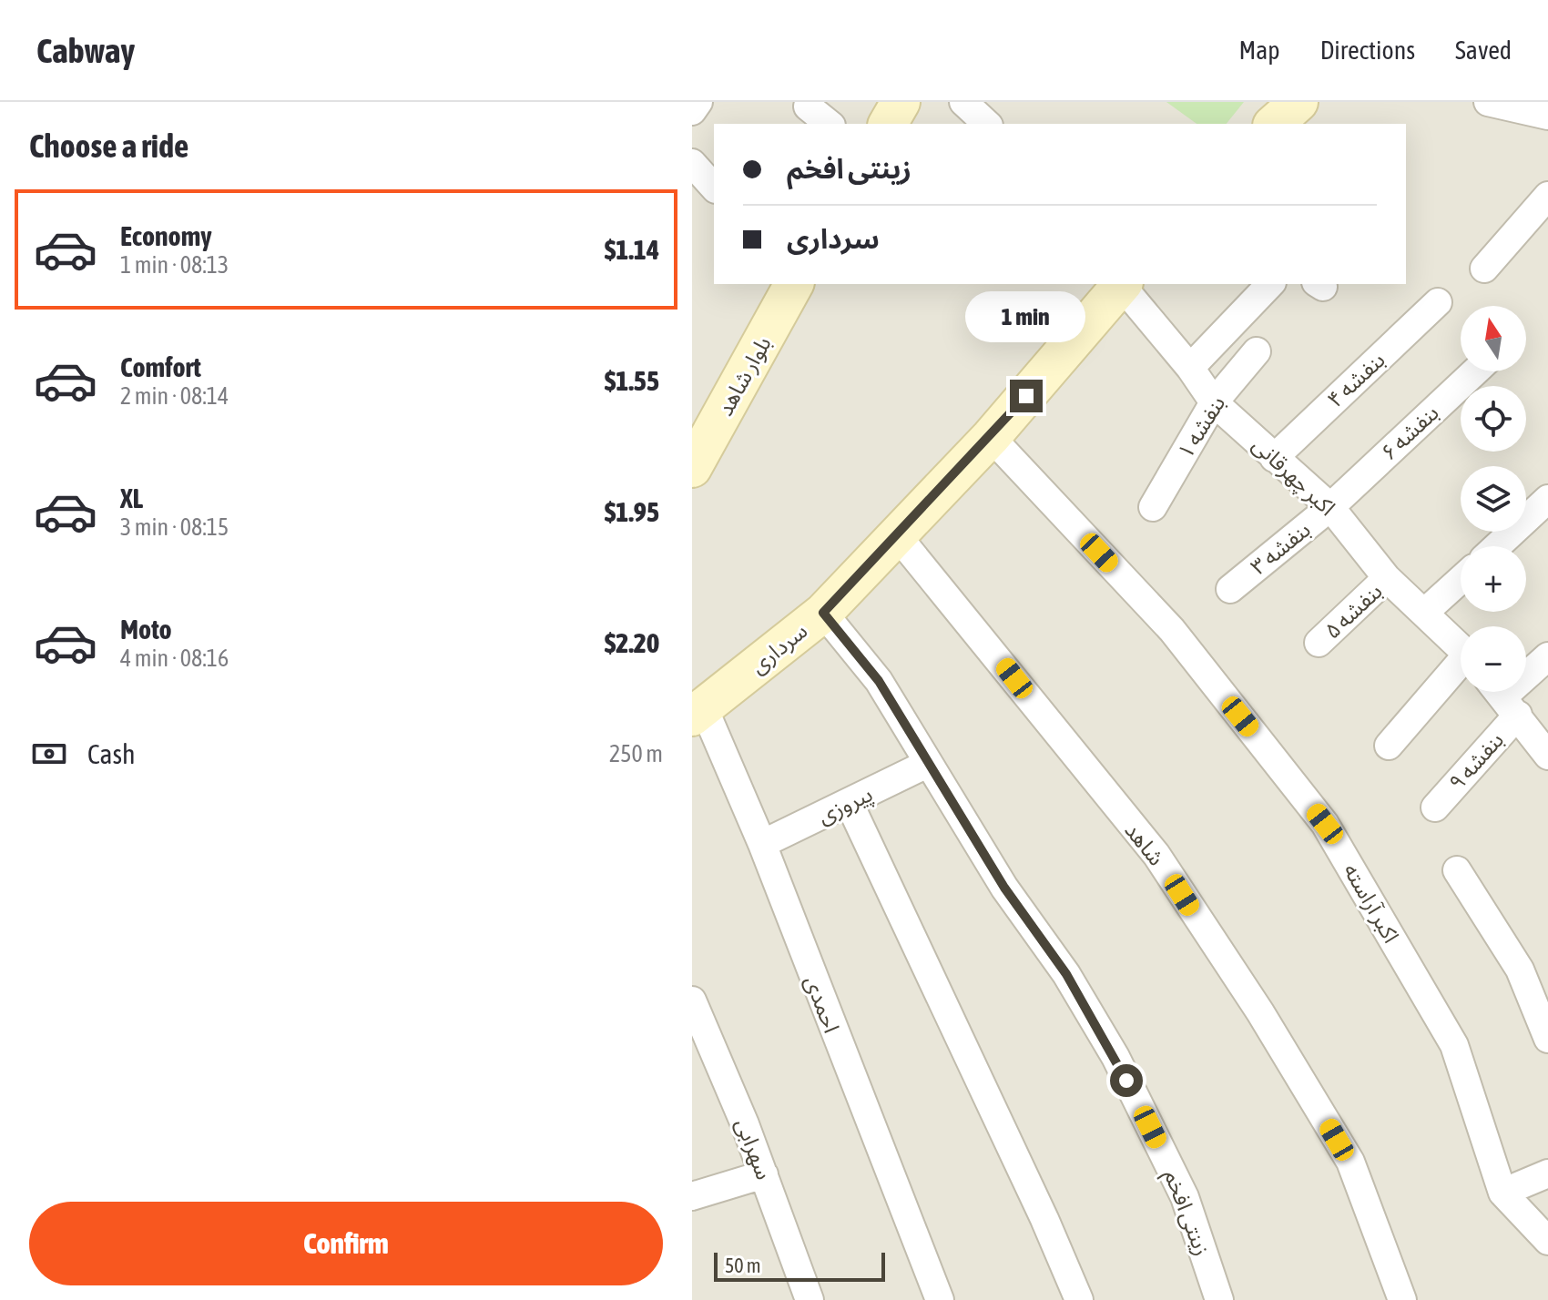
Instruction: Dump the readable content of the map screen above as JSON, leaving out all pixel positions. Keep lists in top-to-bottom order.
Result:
{
  "streets": {
    "main road": ["بلوار شاهد", "سرداری"],
    "street": [
      "بنفشه ۴",
      "بنفشه ۱",
      "بنفشه ۶",
      "اکبر چهرقانی",
      "بنفشه ۳",
      "بنفشه ۵",
      "بنفشه ۹",
      "پیروزی",
      "شاهد",
      "اکبر آراسته",
      "احمدی",
      "سهرابی",
      "زینتی افخم"
    ]
  },
  "crossings": [
    ["بنفشه ۴", "اکبر چهرقانی"],
    ["بنفشه ۱", "اکبر چهرقانی"],
    ["بنفشه ۶", "اکبر چهرقانی"],
    ["بنفشه ۶", "بنفشه ۳"],
    ["اکبر چهرقانی", "بنفشه ۳"],
    ["اکبر چهرقانی", "بنفشه ۵"],
    ["اکبر چهرقانی", "سرداری"],
    ["سرداری", "شاهد"],
    ["سرداری", "اکبر آراسته"],
    ["سرداری", "احمدی"],
    ["سرداری", "زینتی افخم"],
    ["پیروزی", "احمدی"],
    ["پیروزی", "زینتی افخم"]
  ],
  "scale_bar": "50 m",
  "north": "top",
  "page": {
    "header": "Cabway",
    "nav": ["Map", "Directions", "Saved"],
    "heading": "Choose a ride",
    "banner": ["زینتی افخم", "سرداری"],
    "list": [
      {
        "name": "Economy",
        "note": "1 min · 08:13",
        "value": "$1.14"
      },
      {
        "name": "Comfort",
        "note": "2 min · 08:14",
        "value": "$1.55"
      },
      {
        "name": "XL",
        "note": "3 min · 08:15",
        "value": "$1.95"
      },
      {
        "name": "Moto",
        "note": "4 min · 08:16",
        "value": "$2.20"
      }
    ],
    "bubble": "1 min",
    "map_buttons": ["+", "−"],
    "pay": ["Cash", "250 m"],
    "buttons": "Confirm",
    "scale": "50 m"
  }
}
